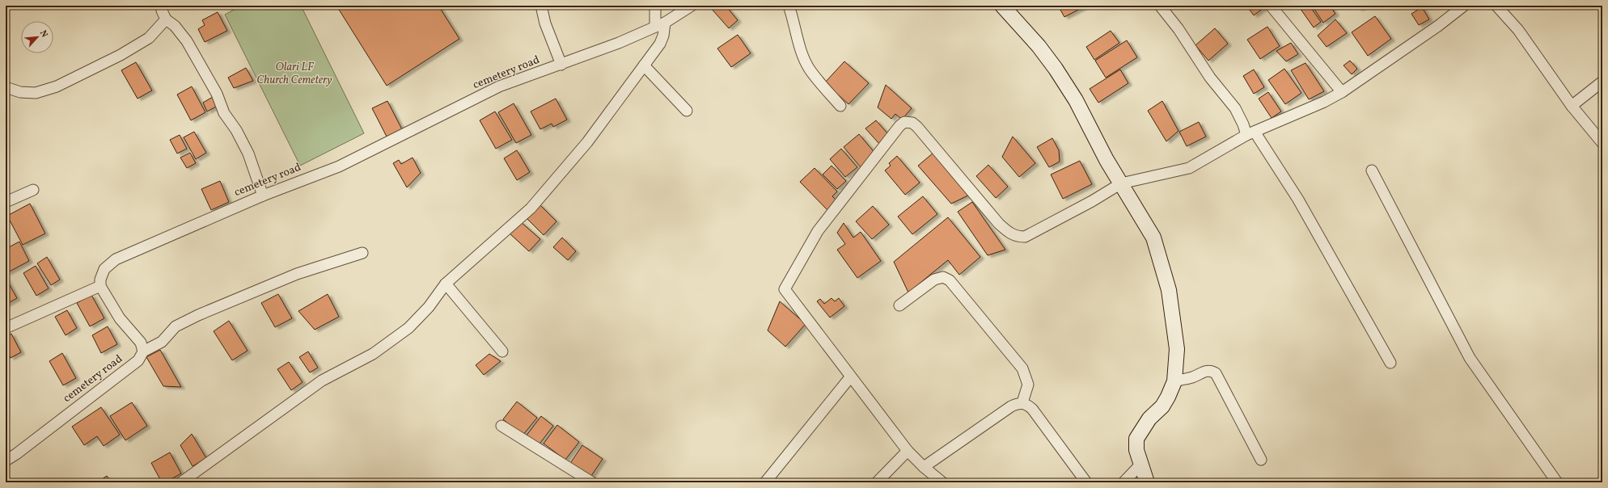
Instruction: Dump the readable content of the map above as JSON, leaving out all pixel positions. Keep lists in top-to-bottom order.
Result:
{
  "streets": {
    "street": ["cemetery road"]
  },
  "parks": ["Olari LF Church Cemetery"],
  "north": "top right"
}
